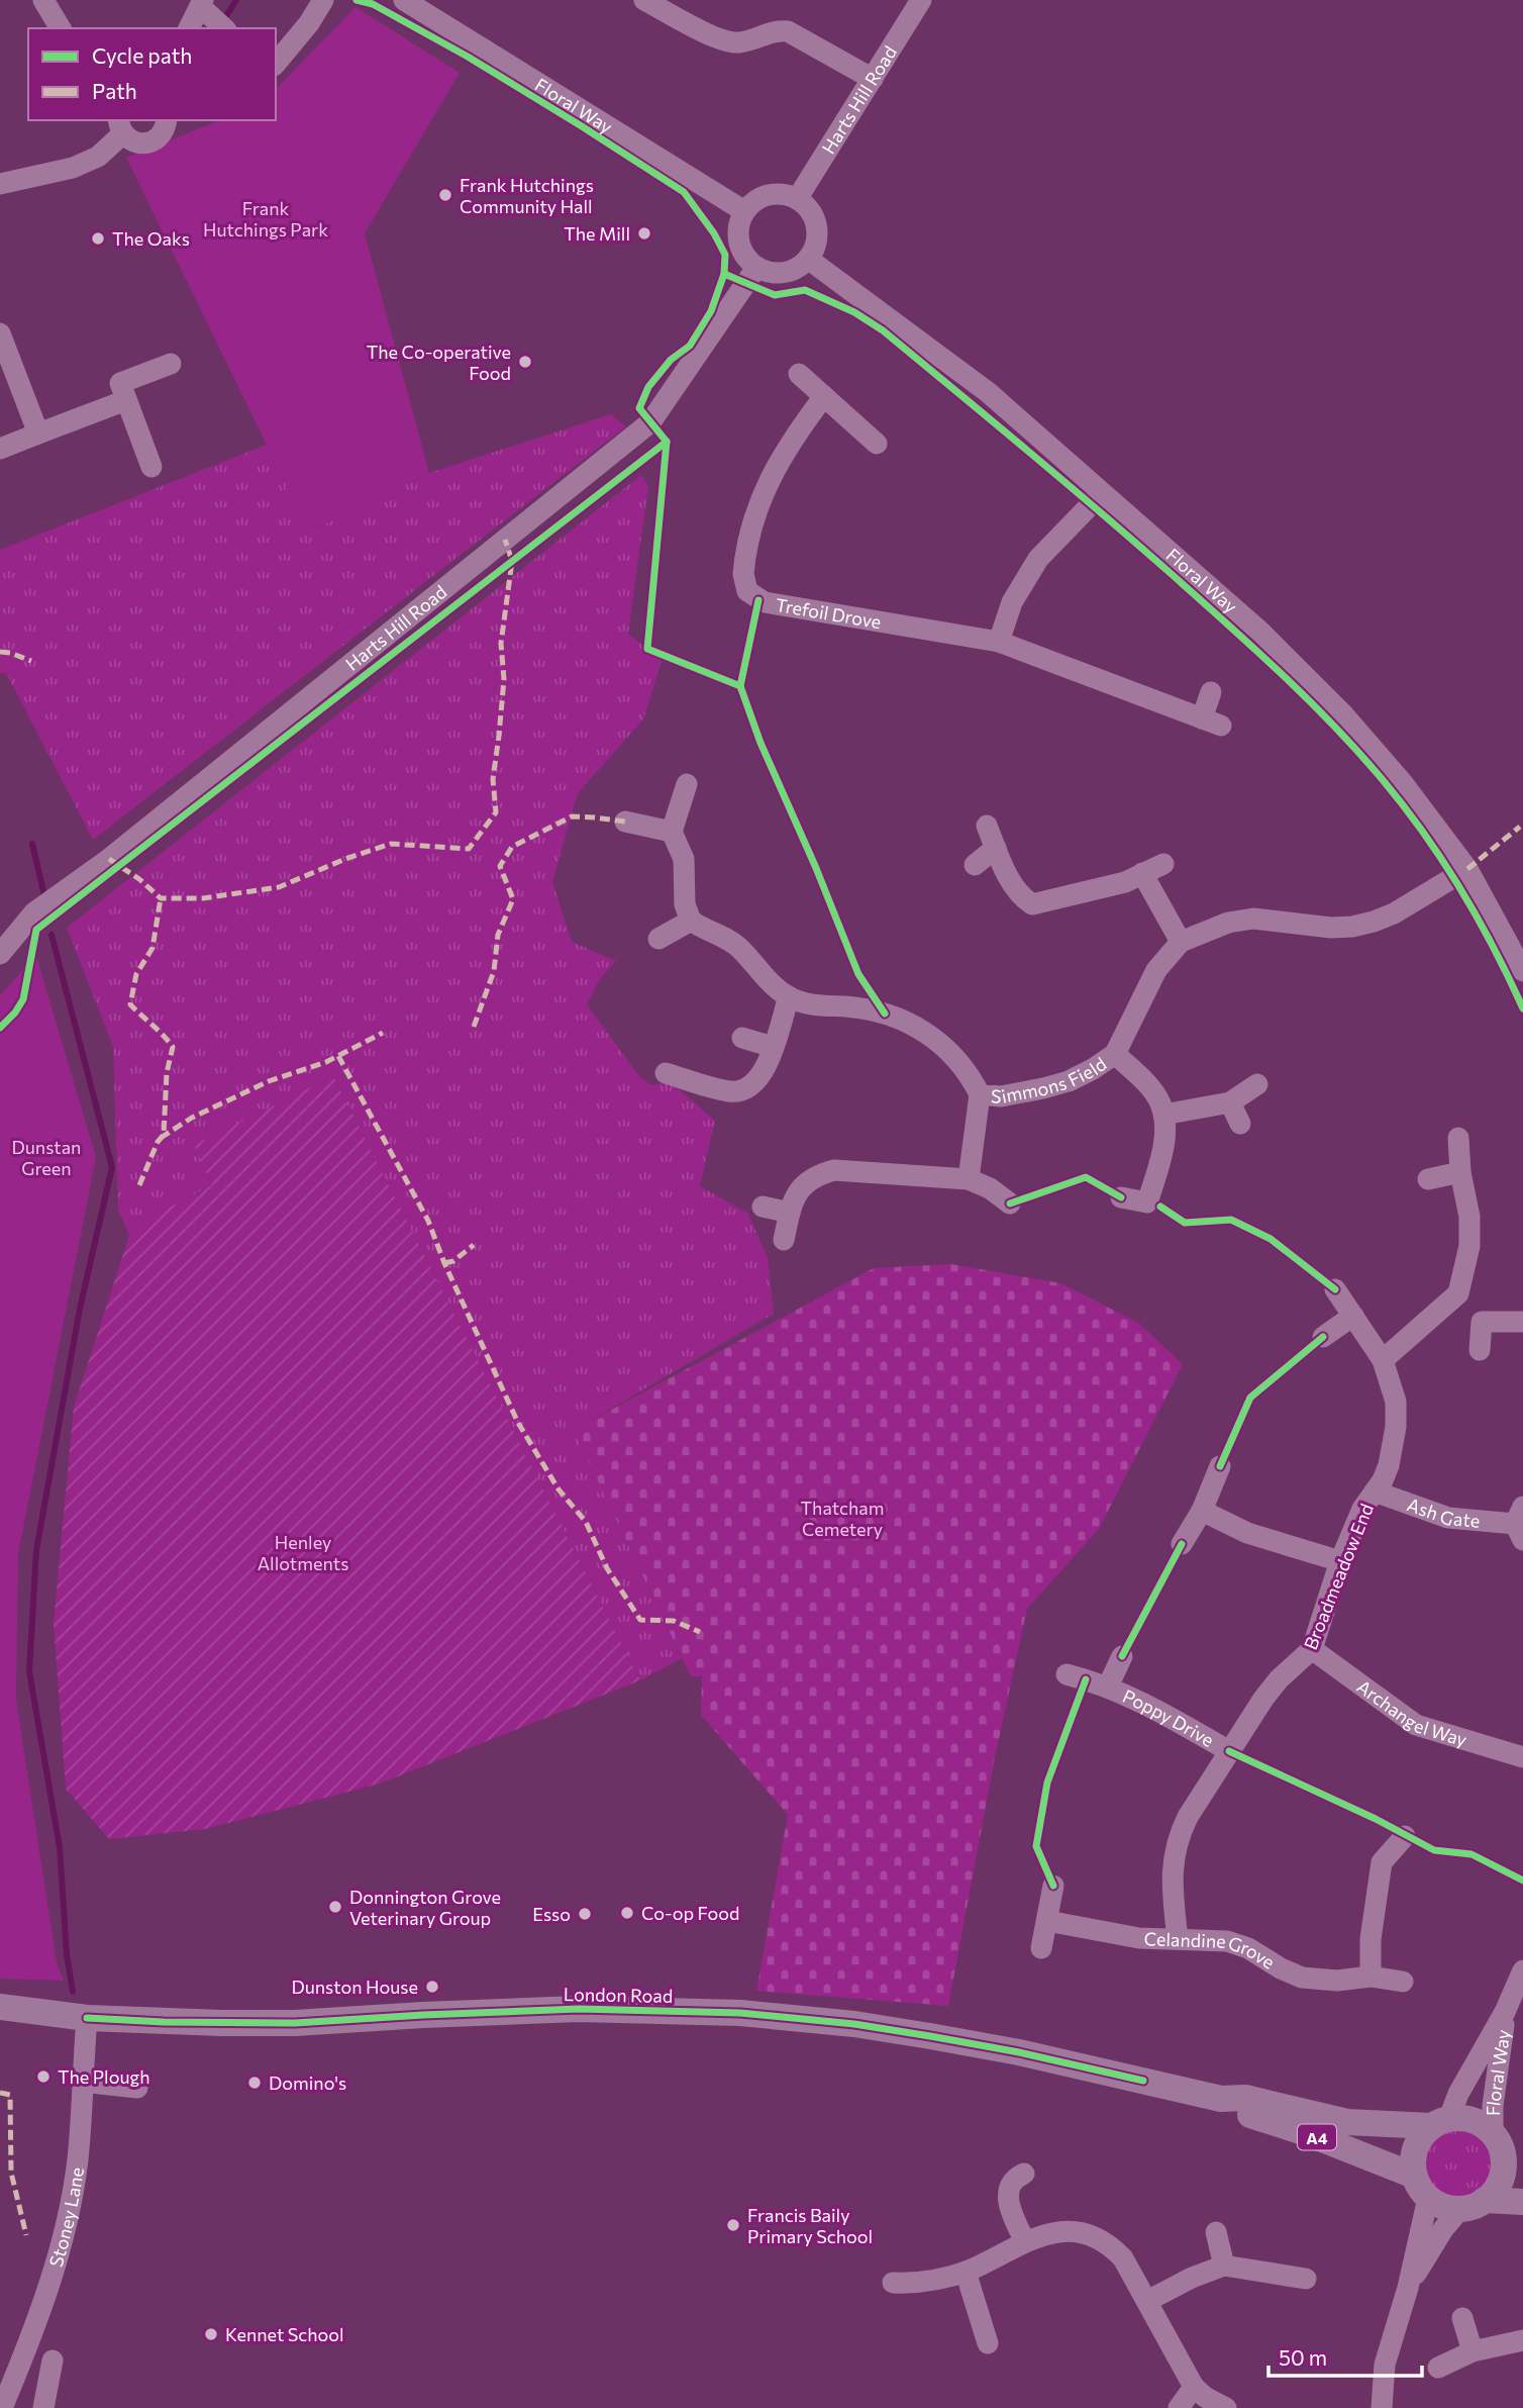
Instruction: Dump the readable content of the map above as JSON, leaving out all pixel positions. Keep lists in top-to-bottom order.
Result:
{
  "streets": {
    "main road": ["London Road", "A4"],
    "street": [
      "Harts Hill Road",
      "Floral Way",
      "Trefoil Drove",
      "Simmons Field",
      "Ash Gate",
      "Broadmeadow End",
      "Archangel Way",
      "Poppy Drive",
      "Celandine Grove",
      "Stoney Lane"
    ]
  },
  "crossings": [
    ["Harts Hill Road", "Floral Way"],
    ["Floral Way", "Simmons Field"],
    ["Floral Way", "London Road"],
    ["Floral Way", "A4"],
    ["Ash Gate", "Broadmeadow End"],
    ["Broadmeadow End", "Archangel Way"],
    ["Broadmeadow End", "Poppy Drive"],
    ["Broadmeadow End", "Celandine Grove"],
    ["London Road", "A4"],
    ["London Road", "Stoney Lane"]
  ],
  "parks": [
    "Frank Hutchings Park",
    "Dunstan Green",
    "Thatcham Cemetery",
    "Henley Allotments"
  ],
  "places": [
    "Frank Hutchings Community Hall",
    "The Mill",
    "The Oaks",
    "The Co-operative Food",
    "Donnington Grove Veterinary Group",
    "Co-op Food",
    "Esso",
    "Dunston House",
    "The Plough",
    "Domino's",
    "Francis Baily Primary School",
    "Kennet School"
  ],
  "legend": ["Cycle path", "Path"],
  "scale_bar": "50 m"
}
